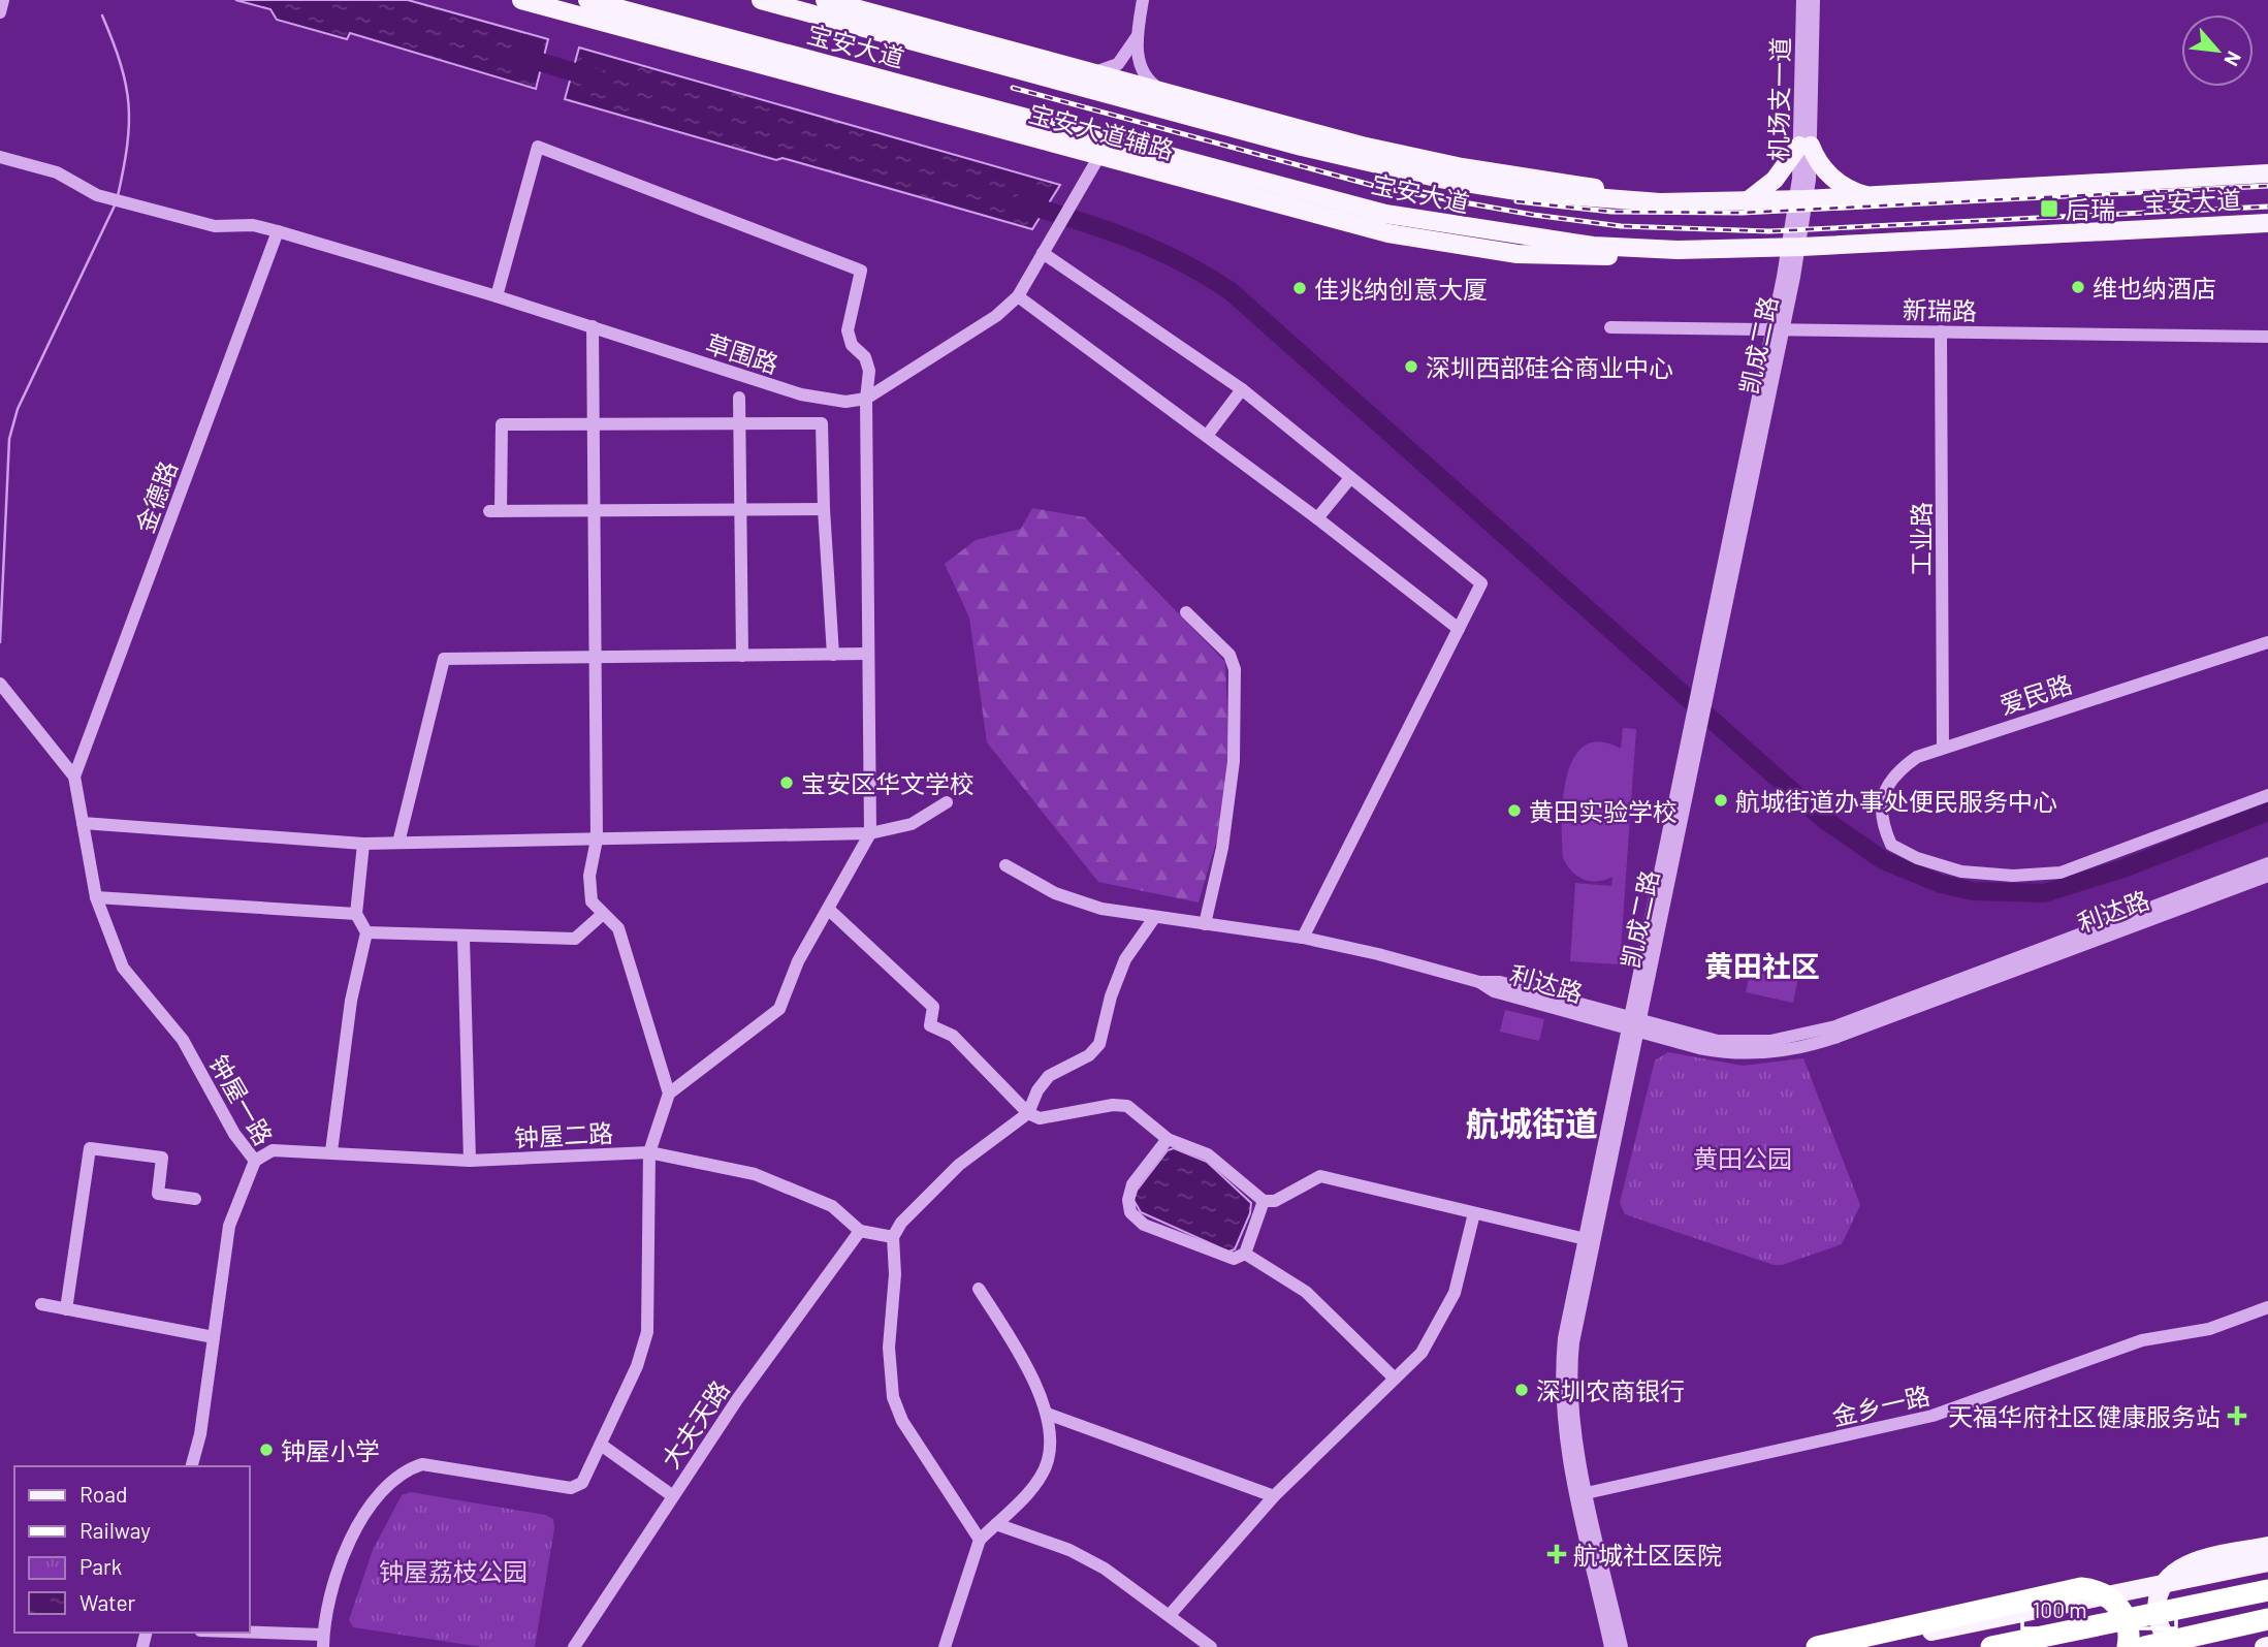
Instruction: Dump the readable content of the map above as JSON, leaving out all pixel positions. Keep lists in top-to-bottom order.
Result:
{
  "streets": {
    "main road": ["宝安大道", "宝安大道辅路"],
    "street": [
      "机场支一道",
      "新瑞路",
      "凯成二路",
      "草围路",
      "金德路",
      "工业路",
      "爱民路",
      "利达路",
      "钟屋一路",
      "钟屋二路",
      "金乡一路",
      "大夫天路"
    ]
  },
  "crossings": [
    ["宝安大道", "机场支一道"],
    ["宝安大道", "宝安大道辅路"],
    ["宝安大道", "凯成二路"],
    ["机场支一道", "凯成二路"],
    ["新瑞路", "凯成二路"],
    ["新瑞路", "工业路"],
    ["凯成二路", "利达路"],
    ["凯成二路", "金乡一路"],
    ["草围路", "金德路"],
    ["金德路", "钟屋一路"],
    ["工业路", "爱民路"],
    ["钟屋一路", "钟屋二路"],
    ["钟屋二路", "大夫天路"]
  ],
  "districts": ["黄田社区", "航城街道"],
  "parks": ["黄田公园", "钟屋荔枝公园"],
  "places": {
    "transit": ["后瑞"],
    "other": [
      "维也纳酒店",
      "佳兆纳创意大厦",
      "深圳西部硅谷商业中心",
      "宝安区华文学校",
      "航城街道办事处便民服务中心",
      "黄田实验学校",
      "深圳农商银行",
      "钟屋小学"
    ],
    "health": ["天福华府社区健康服务站", "航城社区医院"]
  },
  "legend": [
    "Road",
    "Railway",
    "Park",
    "Water"
  ],
  "scale_bar": "100 m",
  "north": "bottom right"
}
